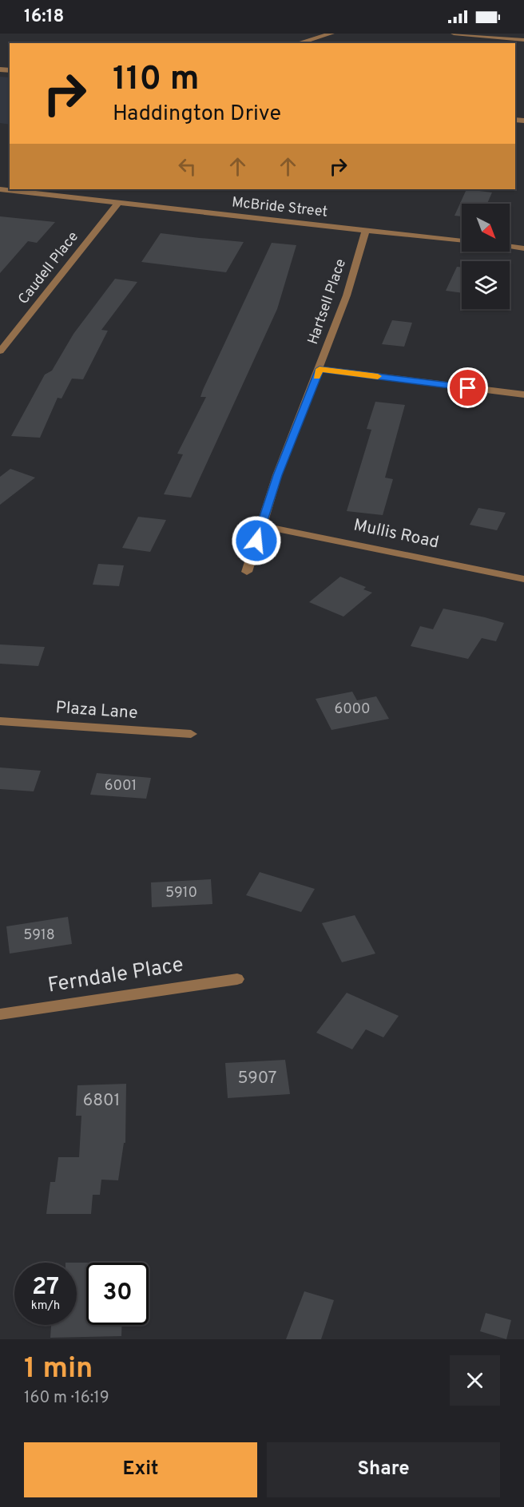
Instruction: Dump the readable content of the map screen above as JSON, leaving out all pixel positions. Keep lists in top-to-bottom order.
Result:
{
  "streets": {
    "street": [
      "McBride Street",
      "Caudell Place",
      "Hartsell Place",
      "Mullis Road",
      "Plaza Lane",
      "Ferndale Place"
    ]
  },
  "crossings": [
    ["McBride Street", "Caudell Place"],
    ["McBride Street", "Hartsell Place"],
    ["Hartsell Place", "Mullis Road"]
  ],
  "house_numbers": [
    "6000",
    "6001",
    "5910",
    "5918",
    "5907",
    "6801"
  ],
  "north": "bottom right",
  "page": {
    "status": "16:18",
    "turn": ["110 m", "Haddington Drive"],
    "speed": "27 km/h",
    "limit": "30",
    "heading": ["1 min", "160 m · 16:19"],
    "buttons": ["Exit", "Share"]
  }
}
